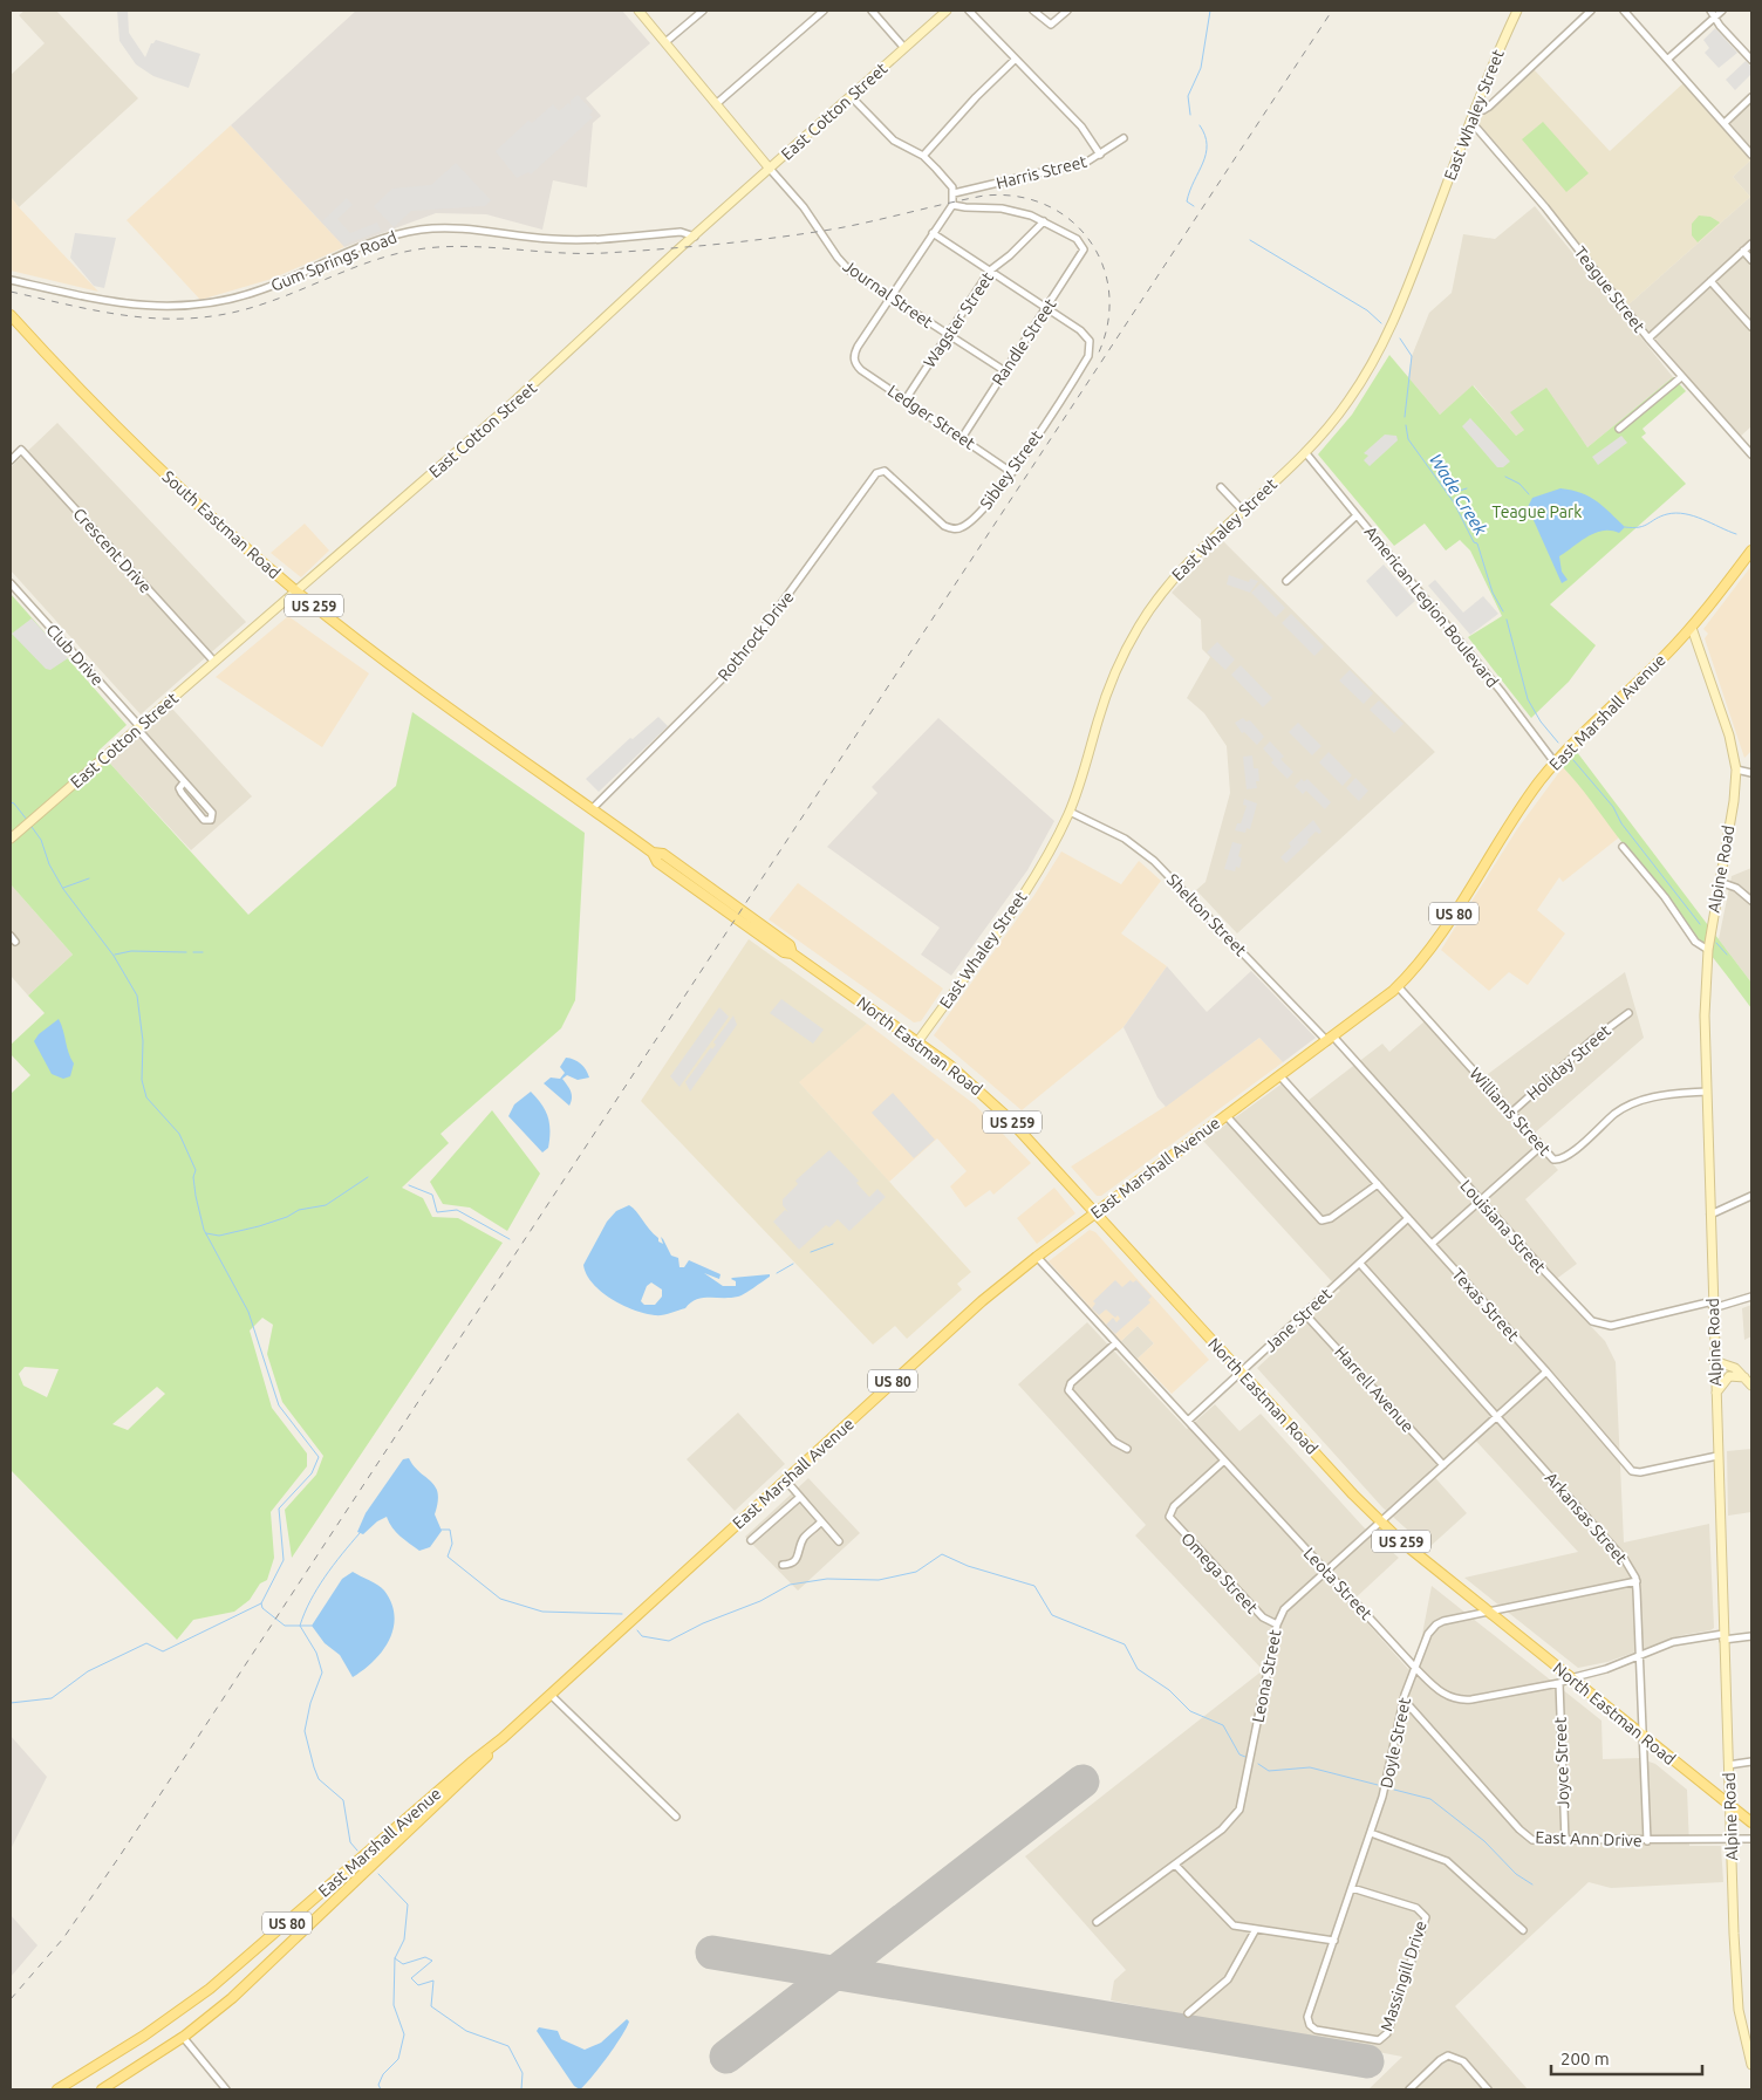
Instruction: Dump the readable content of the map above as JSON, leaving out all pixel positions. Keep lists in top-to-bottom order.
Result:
{
  "streets": {
    "main road": [
      "East Cotton Street",
      "East Whaley Street",
      "South Eastman Road",
      "US 259",
      "East Marshall Avenue",
      "Alpine Road",
      "US 80",
      "North Eastman Road"
    ],
    "street": [
      "Harris Street",
      "Gum Springs Road",
      "Teague Street",
      "Journal Street",
      "Wagster Street",
      "Randle Street",
      "Ledger Street",
      "Sibley Street",
      "Crescent Drive",
      "American Legion Boulevard",
      "Rothrock Drive",
      "Club Drive",
      "Shelton Street",
      "Holiday Street",
      "Williams Street",
      "Louisiana Street",
      "Texas Street",
      "Jane Street",
      "Harrell Avenue",
      "Arkansas Street",
      "Omega Street",
      "Leota Street",
      "Leona Street",
      "Doyle Street",
      "Joyce Street",
      "East Ann Drive",
      "Massingill Drive"
    ]
  },
  "crossings": [
    ["East Cotton Street", "Gum Springs Road"],
    ["East Cotton Street", "Journal Street"],
    ["East Cotton Street", "South Eastman Road"],
    ["East Cotton Street", "Crescent Drive"],
    ["East Cotton Street", "Club Drive"],
    ["East Whaley Street", "Teague Street"],
    ["East Whaley Street", "American Legion Boulevard"],
    ["East Whaley Street", "Shelton Street"],
    ["East Whaley Street", "North Eastman Road"],
    ["Journal Street", "Wagster Street"],
    ["Journal Street", "Randle Street"],
    ["Journal Street", "Ledger Street"],
    ["Wagster Street", "Randle Street"],
    ["Wagster Street", "Ledger Street"],
    ["Randle Street", "Ledger Street"],
    ["Randle Street", "Sibley Street"],
    ["Ledger Street", "Sibley Street"],
    ["Sibley Street", "Rothrock Drive"],
    ["South Eastman Road", "Rothrock Drive"],
    ["South Eastman Road", "North Eastman Road"],
    ["American Legion Boulevard", "East Marshall Avenue"],
    ["East Marshall Avenue", "Alpine Road"],
    ["East Marshall Avenue", "Shelton Street"],
    ["East Marshall Avenue", "North Eastman Road"],
    ["East Marshall Avenue", "Williams Street"],
    ["East Marshall Avenue", "Louisiana Street"],
    ["East Marshall Avenue", "Texas Street"],
    ["East Marshall Avenue", "Leota Street"],
    ["Alpine Road", "North Eastman Road"],
    ["Alpine Road", "Williams Street"],
    ["Alpine Road", "Louisiana Street"],
    ["Alpine Road", "Texas Street"],
    ["Alpine Road", "Leota Street"],
    ["Alpine Road", "East Ann Drive"],
    ["Shelton Street", "Louisiana Street"],
    ["North Eastman Road", "Jane Street"],
    ["North Eastman Road", "Arkansas Street"],
    ["North Eastman Road", "Leota Street"],
    ["North Eastman Road", "Leona Street"],
    ["North Eastman Road", "Doyle Street"],
    ["Holiday Street", "Williams Street"],
    ["Texas Street", "Jane Street"],
    ["Texas Street", "Leona Street"],
    ["Jane Street", "Harrell Avenue"],
    ["Jane Street", "Arkansas Street"],
    ["Jane Street", "Leota Street"],
    ["Harrell Avenue", "Leona Street"],
    ["Arkansas Street", "Leota Street"],
    ["Arkansas Street", "Leona Street"],
    ["Arkansas Street", "Doyle Street"],
    ["Arkansas Street", "East Ann Drive"],
    ["Omega Street", "Leota Street"],
    ["Omega Street", "Leona Street"],
    ["Leota Street", "Leona Street"],
    ["Leota Street", "Doyle Street"],
    ["Leota Street", "Joyce Street"],
    ["Doyle Street", "East Ann Drive"],
    ["Doyle Street", "Massingill Drive"],
    ["Joyce Street", "East Ann Drive"]
  ],
  "water": ["Wade Creek"],
  "parks": ["Teague Park"],
  "scale_bar": "200 m"
}
